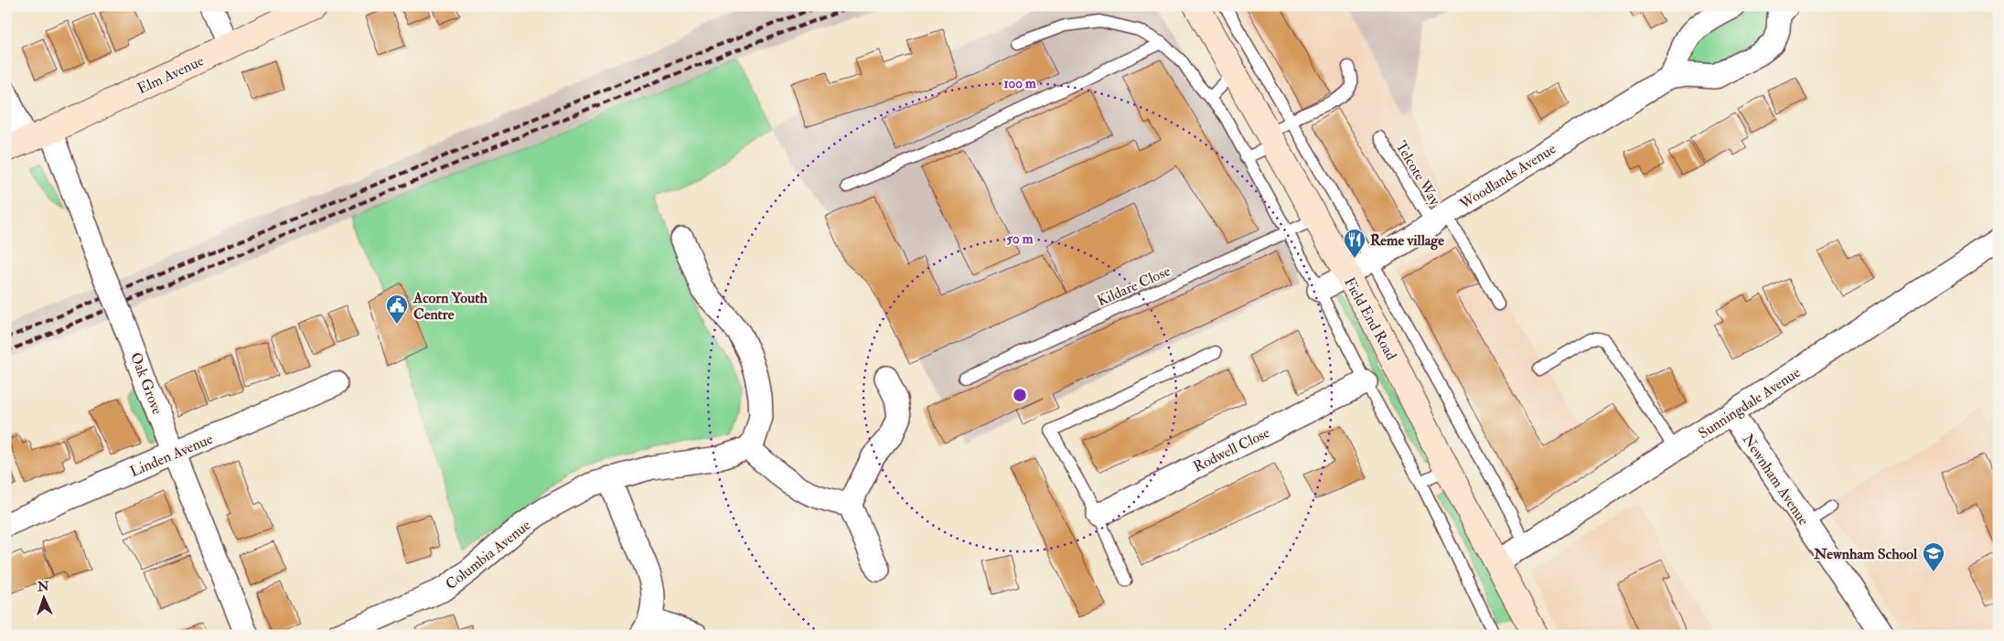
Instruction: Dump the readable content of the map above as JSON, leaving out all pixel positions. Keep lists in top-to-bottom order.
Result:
{
  "streets": {
    "street": [
      "Elm Avenue",
      "Woodlands Avenue",
      "Field End Road",
      "Oak Grove",
      "Sunningdale Avenue",
      "Rodwell Close",
      "Linden Avenue",
      "Newnham Avenue",
      "Columbia Avenue"
    ],
    "lane": ["Telcote Way", "Kildare Close"]
  },
  "crossings": [
    ["Elm Avenue", "Oak Grove"],
    ["Telcote Way", "Woodlands Avenue"],
    ["Woodlands Avenue", "Field End Road"],
    ["Kildare Close", "Field End Road"],
    ["Field End Road", "Sunningdale Avenue"],
    ["Oak Grove", "Linden Avenue"],
    ["Sunningdale Avenue", "Newnham Avenue"]
  ],
  "places": {
    "restaurant": ["Reme village"],
    "public building": ["Acorn Youth Centre"],
    "school or university": ["Newnham School"]
  },
  "north": "top",
  "rings": ["100 m", "50 m"]
}
